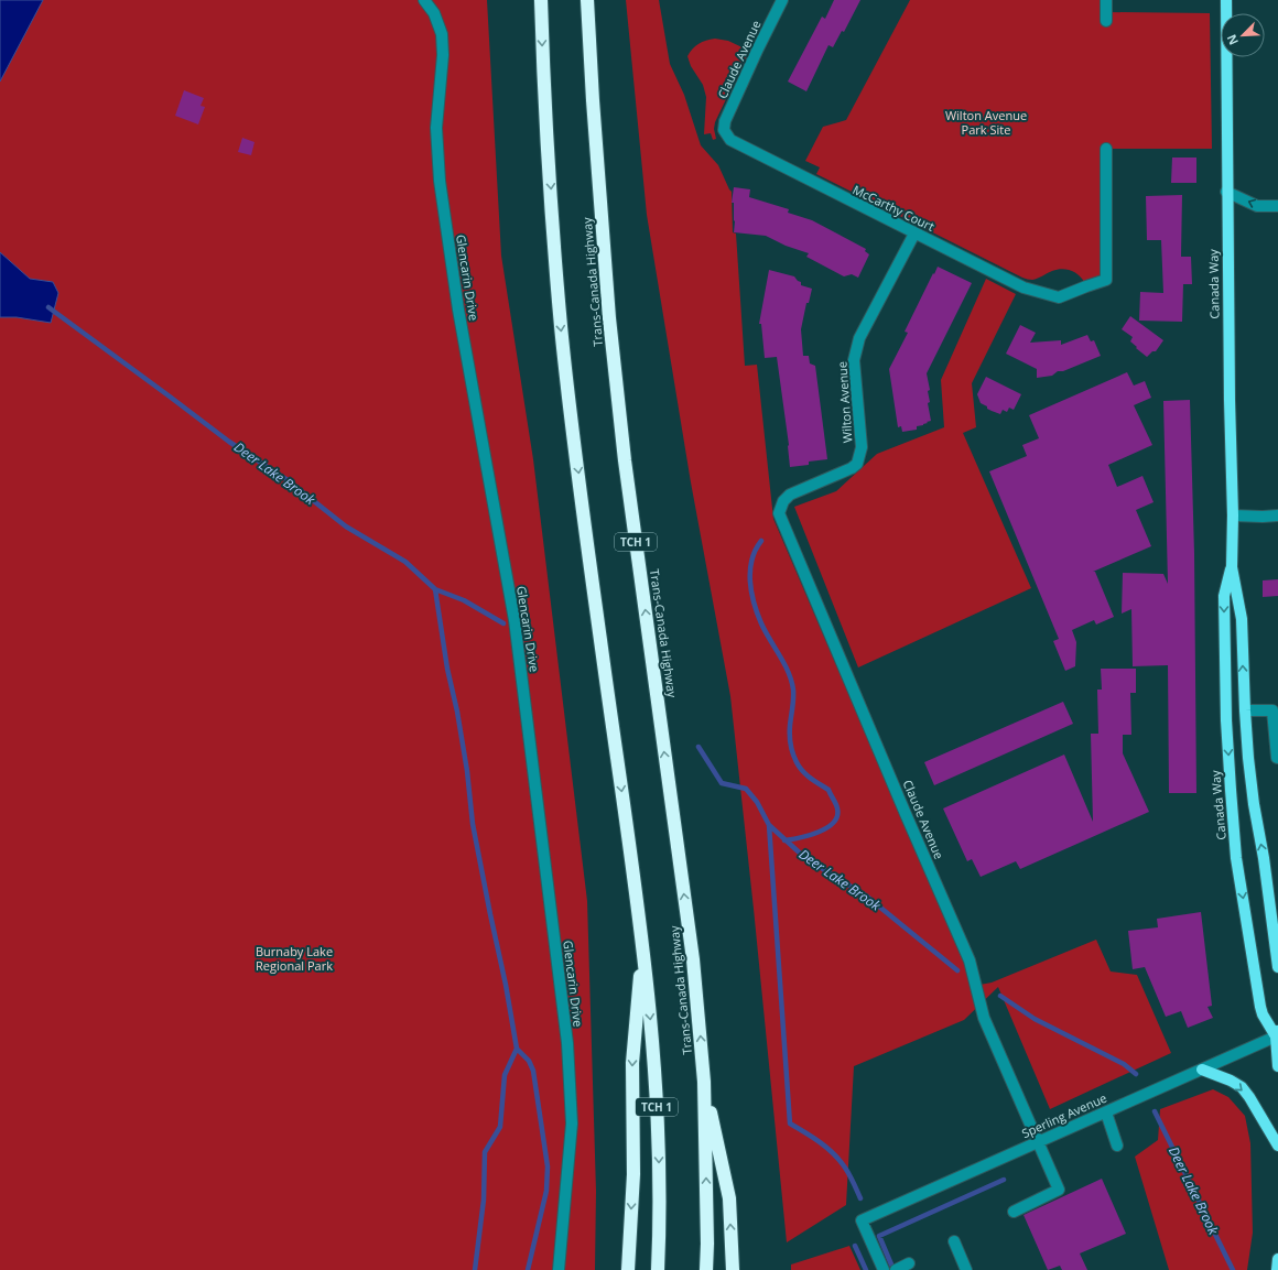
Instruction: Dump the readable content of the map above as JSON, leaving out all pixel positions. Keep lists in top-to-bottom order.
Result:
{
  "streets": {
    "highway": ["Trans-Canada Highway", "TCH 1"],
    "main road": ["Canada Way"],
    "street": [
      "Claude Avenue",
      "McCarthy Court",
      "Glencarin Drive",
      "Wilton Avenue",
      "Sperling Avenue"
    ]
  },
  "crossings": [
    ["Claude Avenue", "McCarthy Court"],
    ["Claude Avenue", "Wilton Avenue"],
    ["Claude Avenue", "Sperling Avenue"],
    ["McCarthy Court", "Wilton Avenue"],
    ["Canada Way", "Sperling Avenue"]
  ],
  "water": ["Deer Lake Brook"],
  "parks": ["Wilton Avenue Park Site", "Burnaby Lake Regional Park"],
  "north": "bottom left"
}
